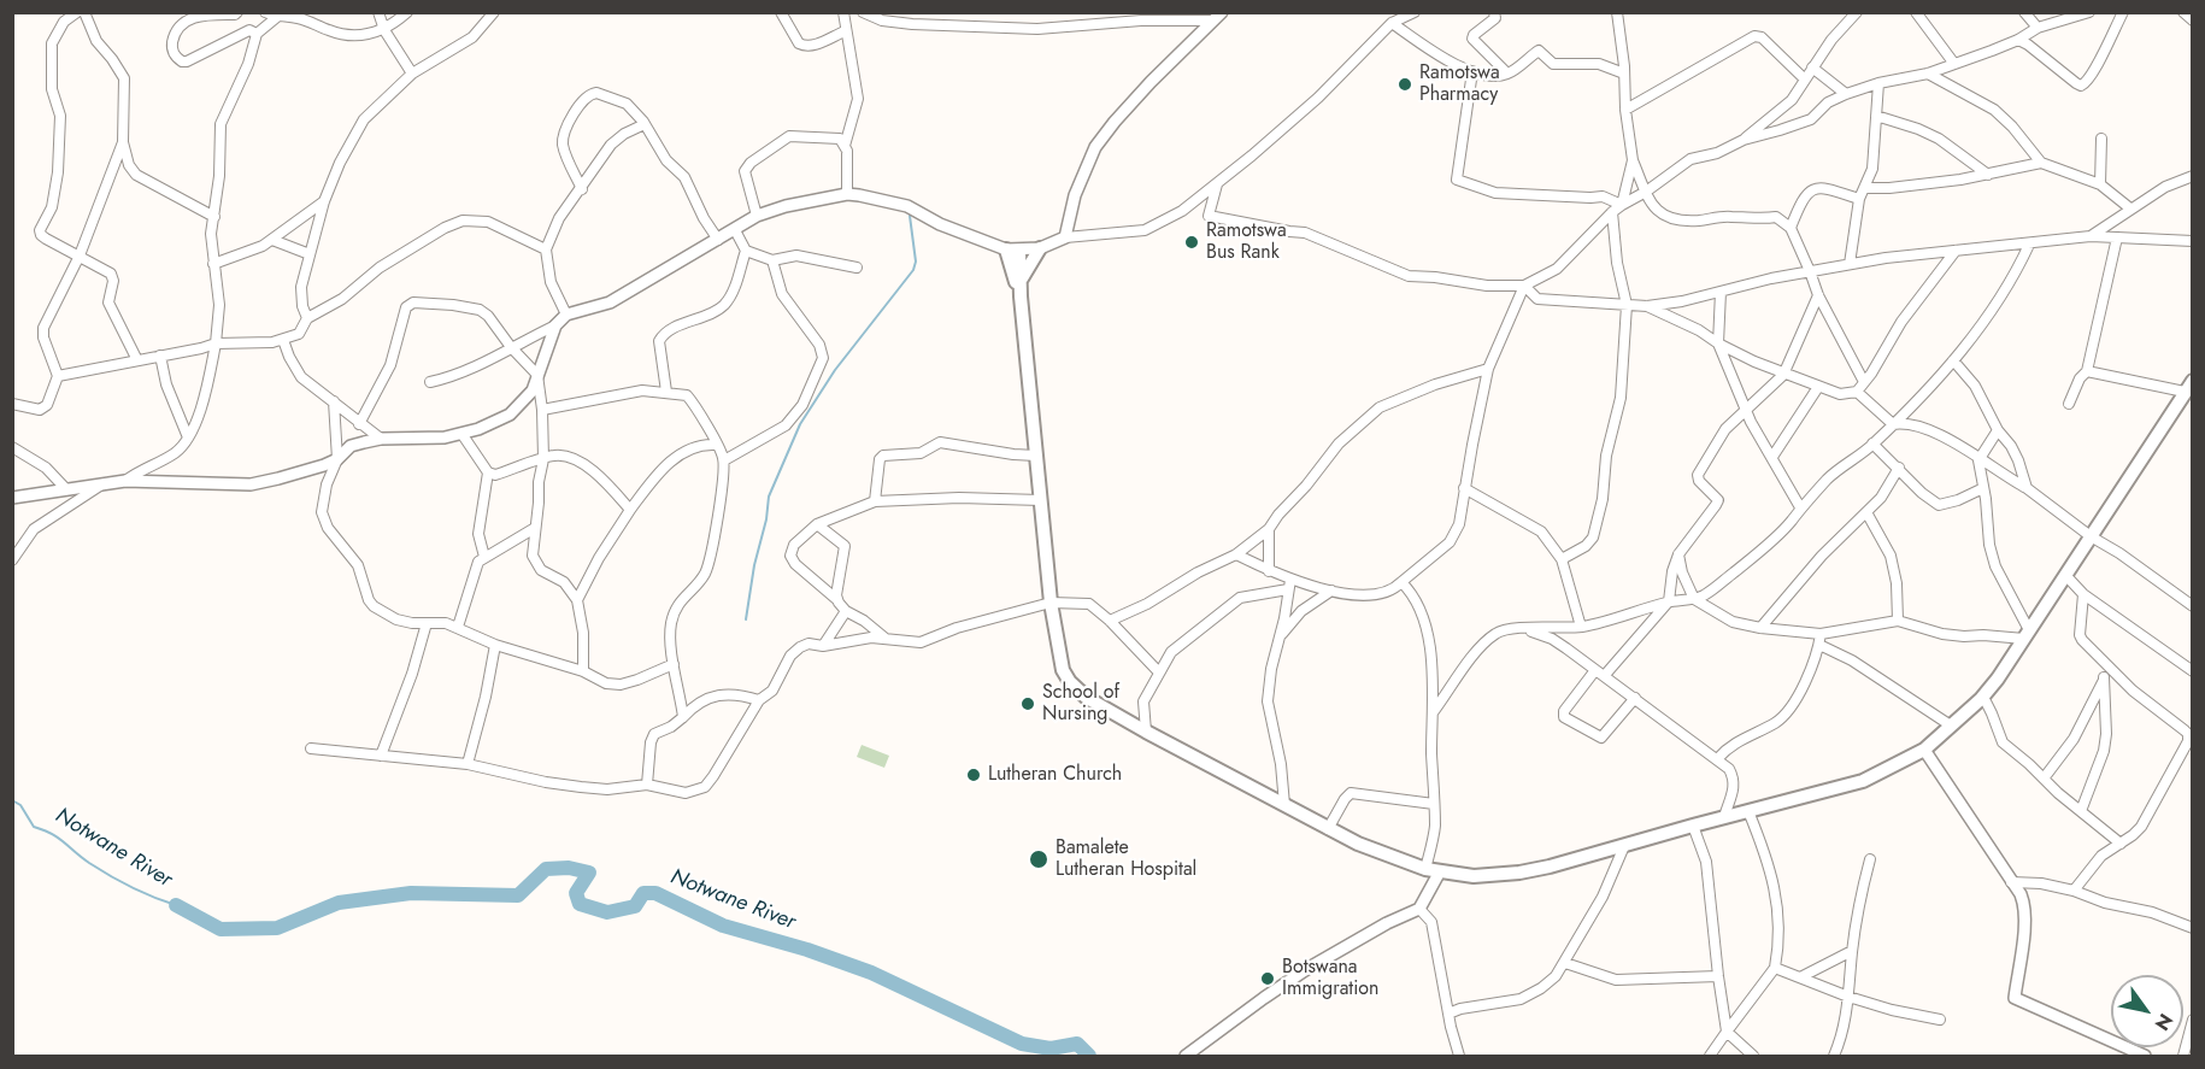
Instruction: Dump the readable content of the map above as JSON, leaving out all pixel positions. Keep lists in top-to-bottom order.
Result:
{
  "water": ["Notwane River"],
  "places": [
    "Ramotswa Pharmacy",
    "Ramotswa Bus Rank",
    "School of Nursing",
    "Lutheran Church",
    "Bamalete Lutheran Hospital",
    "Botswana Immigration"
  ],
  "north": "bottom right"
}
